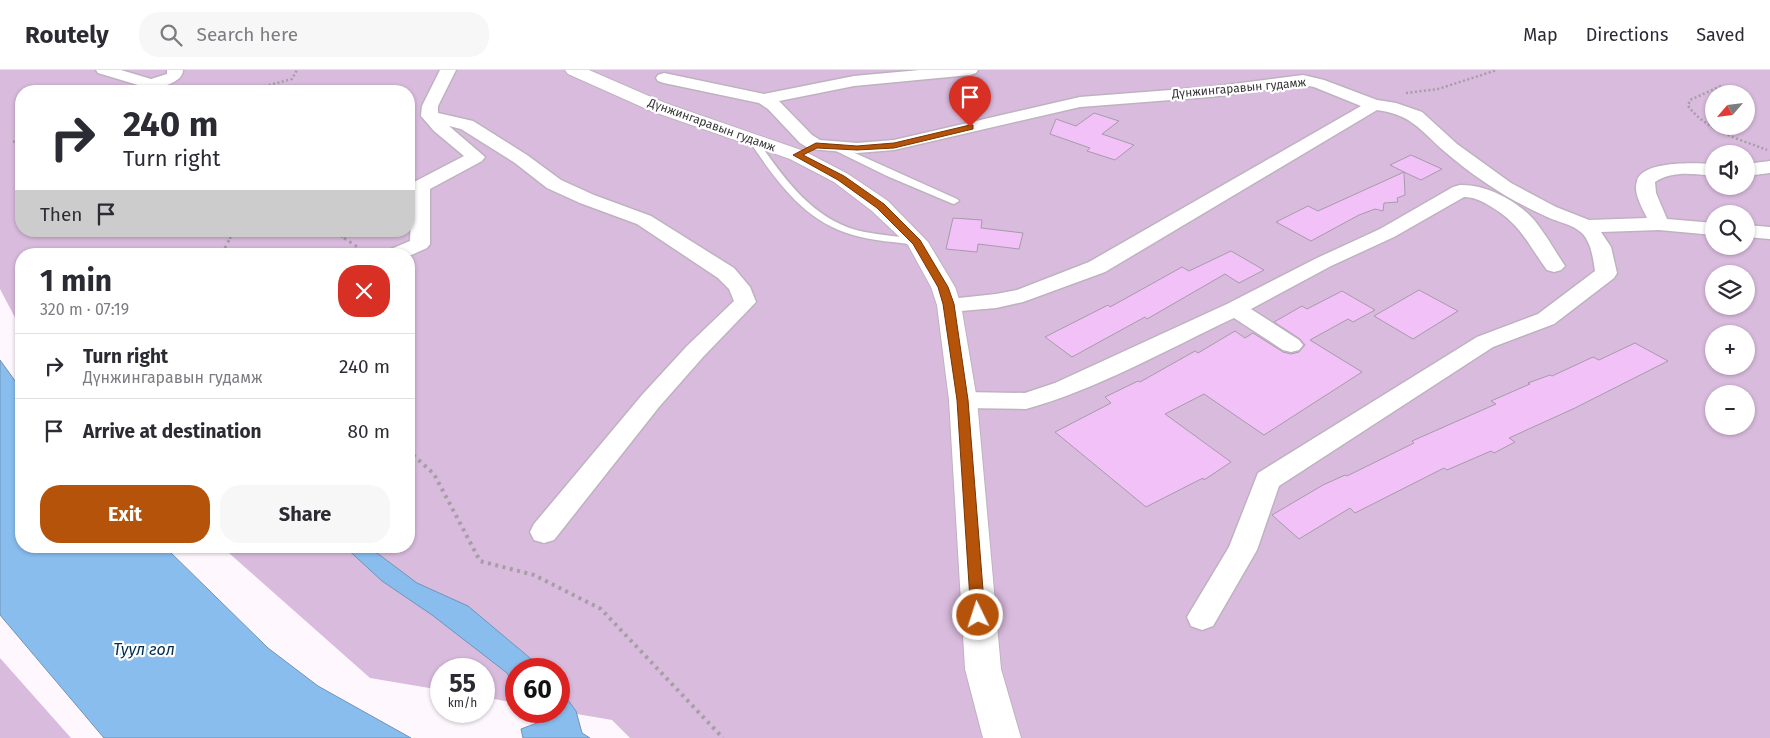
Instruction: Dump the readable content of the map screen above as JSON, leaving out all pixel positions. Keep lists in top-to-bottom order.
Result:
{
  "streets": {
    "main road": ["Дүнжингаравын гудамж"]
  },
  "water": ["Туул гол"],
  "north": "bottom left",
  "page": {
    "header": "Routely",
    "search": "Search here",
    "nav": ["Map", "Directions", "Saved"],
    "map_buttons": ["+", "−"],
    "turn": ["240 m", "Turn right"],
    "then": "Then",
    "heading": ["1 min", "320 m · 07:19"],
    "list": [
      {
        "name": "Turn right",
        "note": "Дүнжингаравын гудамж",
        "value": "240 m"
      },
      {
        "name": "Arrive at destination",
        "value": "80 m"
      }
    ],
    "buttons": ["Exit", "Share"],
    "speed": "55 km/h",
    "limit": "60"
  }
}
